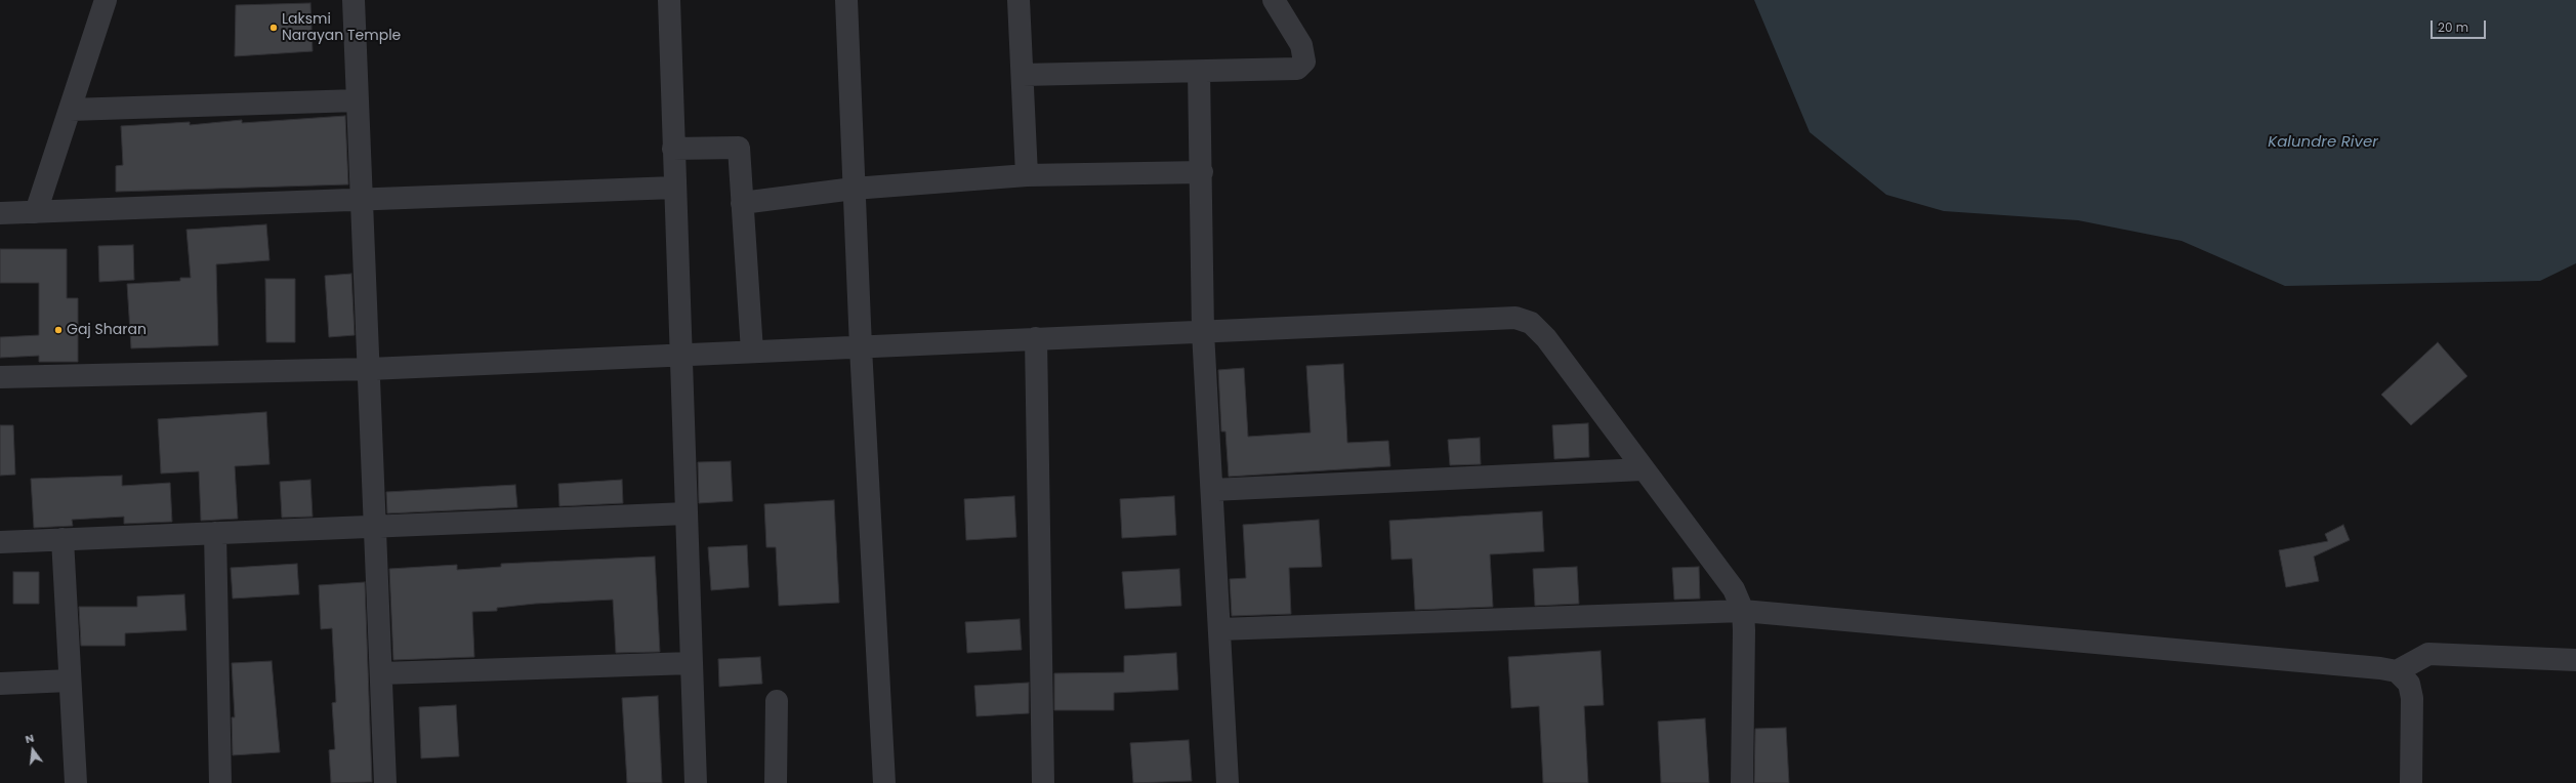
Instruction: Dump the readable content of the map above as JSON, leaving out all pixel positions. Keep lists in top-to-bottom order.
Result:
{
  "water": ["Kalundre River"],
  "places": ["Laksmi Narayan Temple", "Gaj Sharan"],
  "scale_bar": "20 m",
  "north": "top"
}
